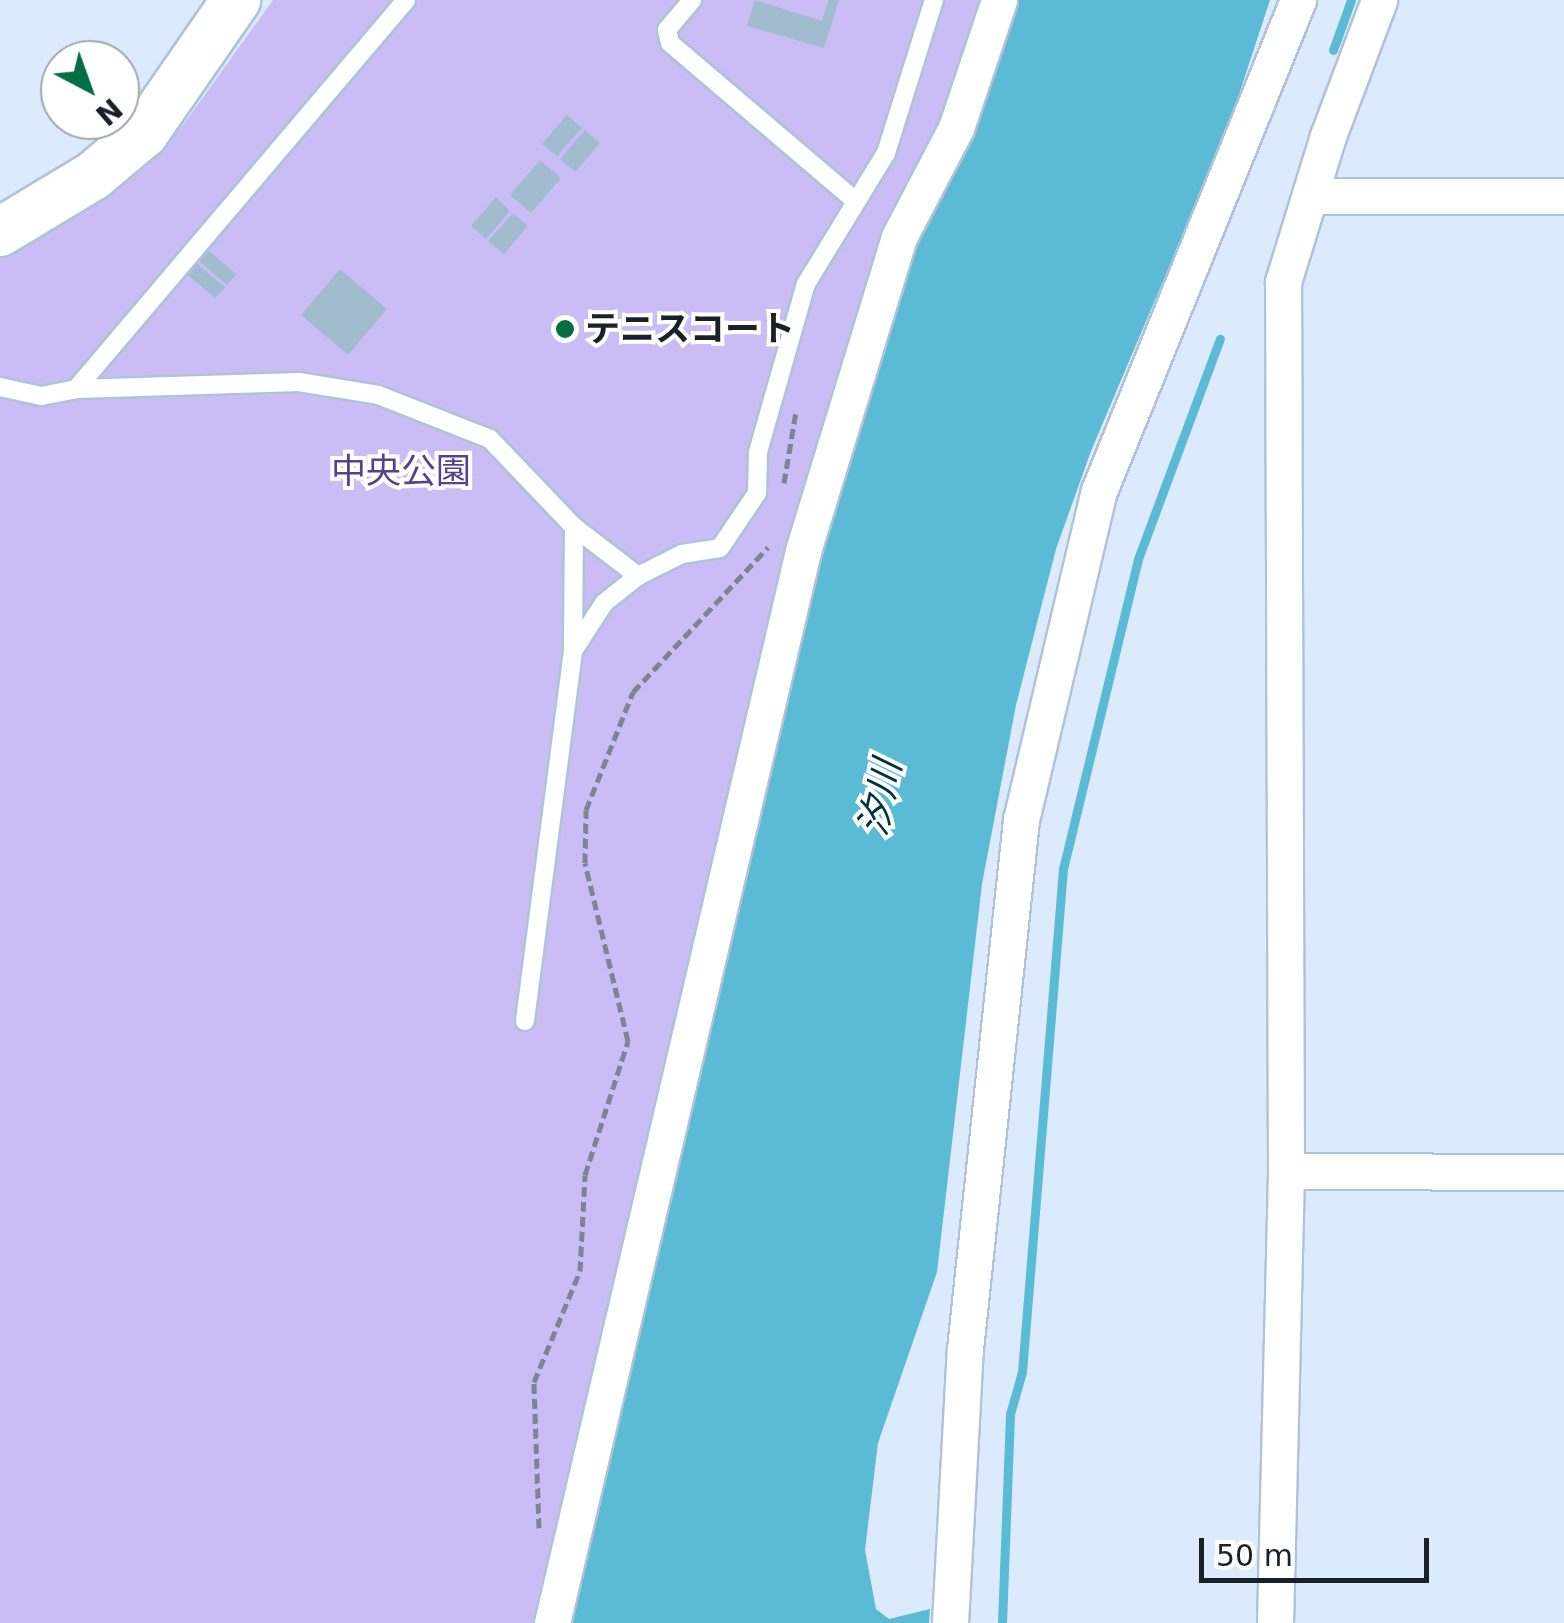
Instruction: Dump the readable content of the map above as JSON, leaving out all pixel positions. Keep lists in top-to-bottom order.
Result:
{
  "water": ["汐川"],
  "parks": ["中央公園"],
  "places": ["テニスコート"],
  "scale_bar": "50 m",
  "north": "bottom right"
}
